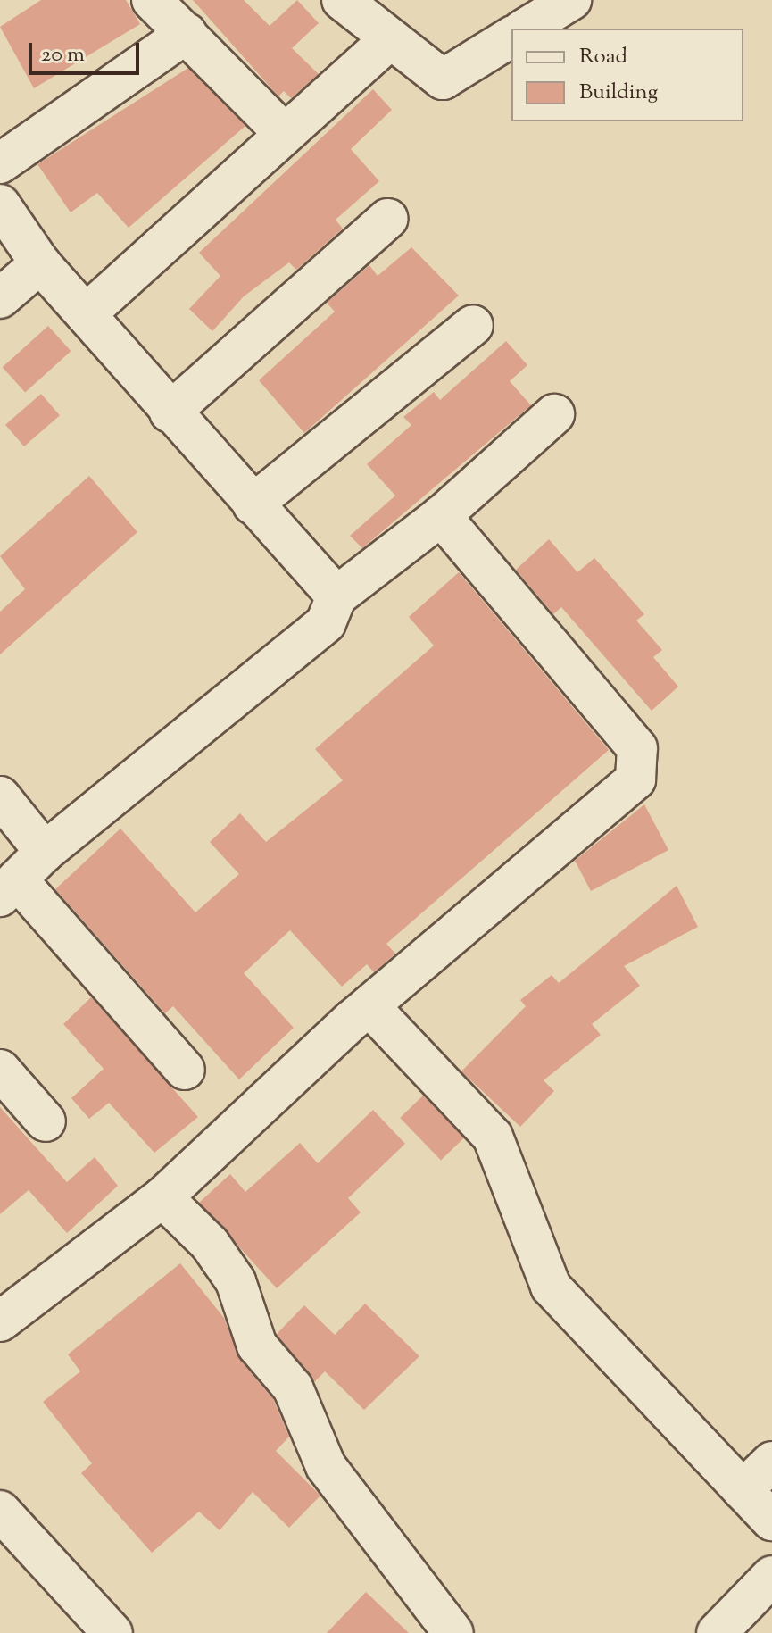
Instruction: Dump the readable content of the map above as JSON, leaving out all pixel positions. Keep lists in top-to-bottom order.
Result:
{
  "legend": ["Road", "Building"],
  "scale_bar": "20 m"
}
